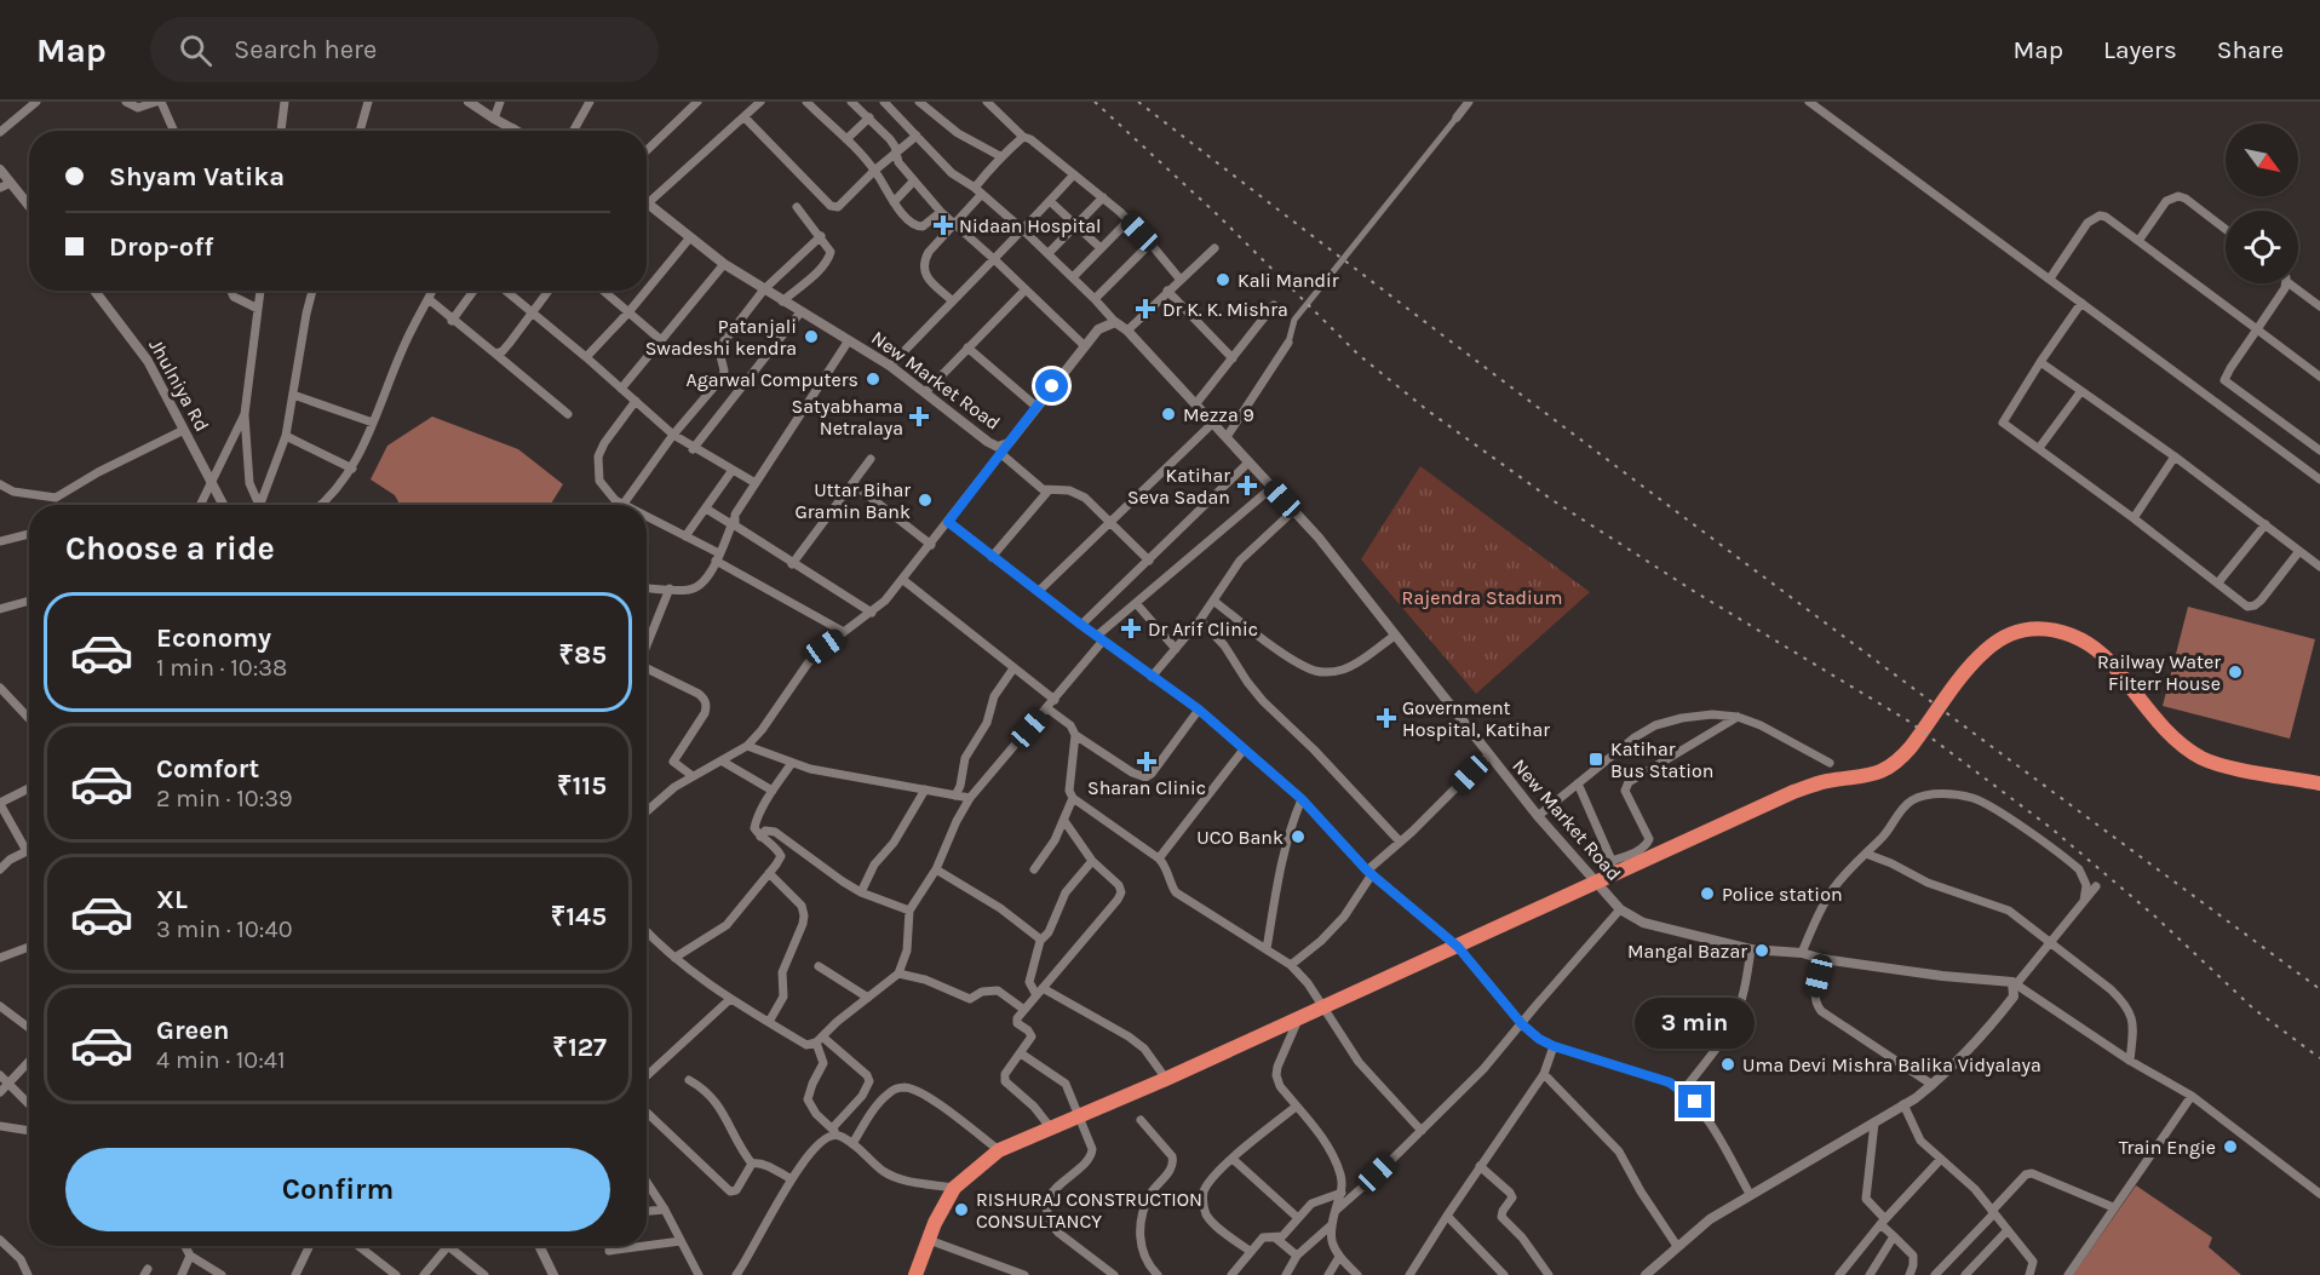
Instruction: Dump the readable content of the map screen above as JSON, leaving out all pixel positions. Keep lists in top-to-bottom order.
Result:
{
  "streets": {
    "street": ["New Market Road", "Jhulniya Rd"]
  },
  "parks": ["Rajendra Stadium"],
  "places": {
    "health": [
      "Nidaan Hospital",
      "Dr K. K. Mishra",
      "Satyabhama Netralaya",
      "Katihar Seva Sadan",
      "Dr Arif Clinic",
      "Government Hospital, Katihar",
      "Sharan Clinic"
    ],
    "other": [
      "Kali Mandir",
      "Patanjali Swadeshi kendra",
      "Agarwal Computers",
      "Mezza 9",
      "Uttar Bihar Gramin Bank",
      "Railway Water Filterr House",
      "UCO Bank",
      "Police station",
      "Mangal Bazar",
      "Uma Devi Mishra Balika Vidyalaya",
      "Train Engie",
      "RISHURAJ CONSTRUCTION CONSULTANCY"
    ],
    "transit": ["Katihar Bus Station"]
  },
  "north": "bottom right",
  "page": {
    "header": "Map",
    "search": "Search here",
    "nav": ["Map", "Layers", "Share"],
    "banner": ["Shyam Vatika", "Drop-off"],
    "heading": "Choose a ride",
    "list": [
      {
        "name": "Economy",
        "note": "1 min · 10:38",
        "value": "₹85"
      },
      {
        "name": "Comfort",
        "note": "2 min · 10:39",
        "value": "₹115"
      },
      {
        "name": "XL",
        "note": "3 min · 10:40",
        "value": "₹145"
      },
      {
        "name": "Green",
        "note": "4 min · 10:41",
        "value": "₹127"
      }
    ],
    "bubble": "3 min",
    "buttons": "Confirm"
  }
}
